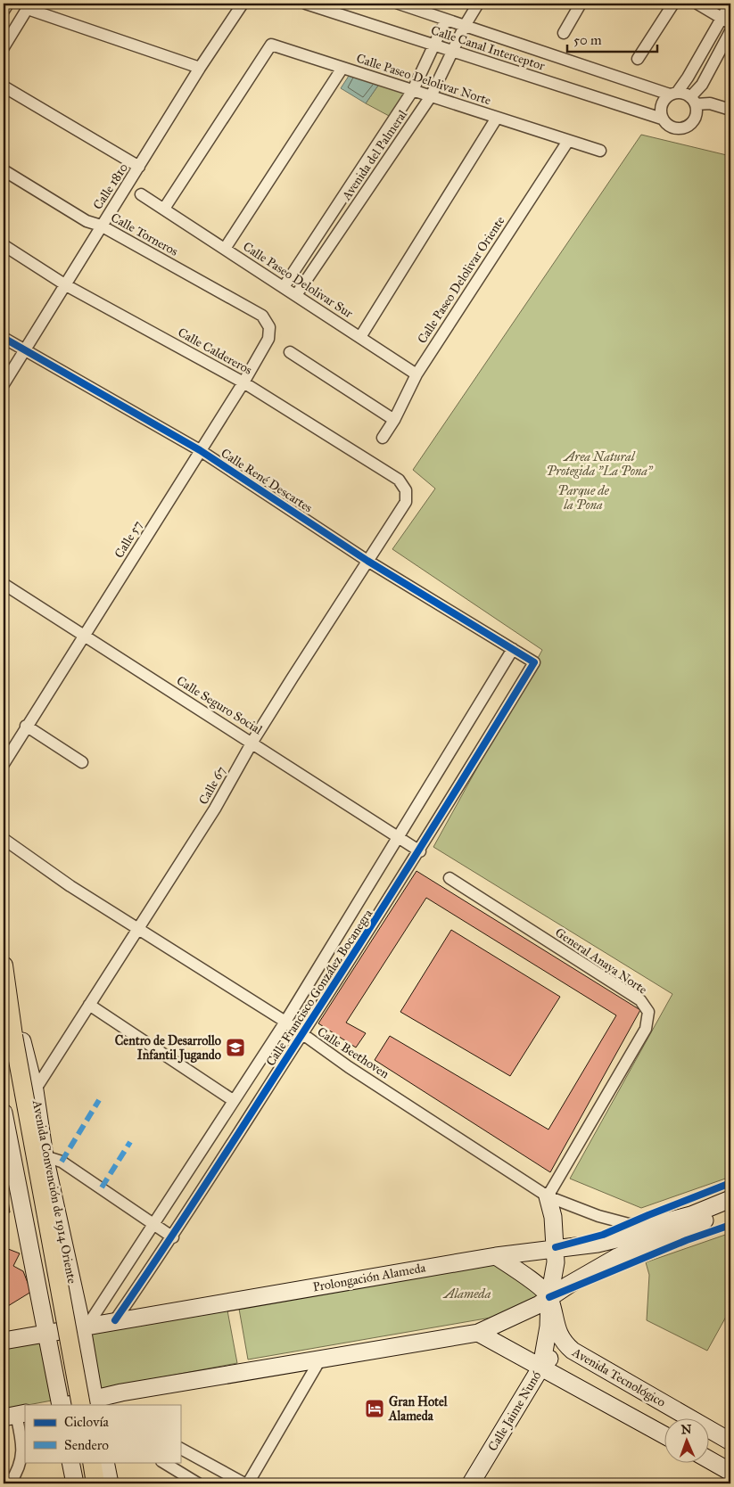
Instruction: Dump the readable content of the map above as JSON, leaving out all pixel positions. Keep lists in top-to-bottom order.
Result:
{
  "streets": {
    "main road": [
      "Avenida Convención de 1914 Oriente",
      "Prolongación Alameda",
      "Avenida Tecnológico",
      "Calle Jaime Nunó"
    ],
    "street": [
      "Calle Canal Interceptor",
      "Calle Paseo Delolivar Norte",
      "Avenida del Palmeral",
      "Calle 1810",
      "Calle Torneros",
      "Calle Paseo Delolivar Sur",
      "Calle Paseo Delolivar Oriente",
      "Calle Caldereros",
      "Calle René Descartes",
      "Calle 57",
      "Calle Seguro Social",
      "Calle 67",
      "General Anaya Norte",
      "Calle Francisco González Bocanegra",
      "Calle Beethoven"
    ]
  },
  "crossings": [
    ["Calle Canal Interceptor", "Avenida del Palmeral"],
    ["Calle Paseo Delolivar Norte", "Avenida del Palmeral"],
    ["Calle Paseo Delolivar Norte", "Calle Paseo Delolivar Sur"],
    ["Calle Paseo Delolivar Norte", "Calle Paseo Delolivar Oriente"],
    ["Avenida del Palmeral", "Calle Paseo Delolivar Sur"],
    ["Calle 1810", "Calle Torneros"],
    ["Calle 1810", "Calle Caldereros"],
    ["Calle 1810", "Calle René Descartes"],
    ["Calle Torneros", "Calle 57"],
    ["Calle Paseo Delolivar Sur", "Calle Paseo Delolivar Oriente"],
    ["Calle Caldereros", "Calle 57"],
    ["Calle Caldereros", "Calle 67"],
    ["Calle René Descartes", "Calle 57"],
    ["Calle René Descartes", "Calle 67"],
    ["Calle René Descartes", "Calle Francisco González Bocanegra"],
    ["Calle 57", "Calle Seguro Social"],
    ["Calle Seguro Social", "Calle 67"],
    ["Calle Seguro Social", "Calle Francisco González Bocanegra"],
    ["Calle 67", "Calle Beethoven"],
    ["Calle 67", "Avenida Convención de 1914 Oriente"],
    ["General Anaya Norte", "Calle Beethoven"],
    ["Calle Francisco González Bocanegra", "Calle Beethoven"],
    ["Calle Francisco González Bocanegra", "Avenida Convención de 1914 Oriente"],
    ["Calle Francisco González Bocanegra", "Prolongación Alameda"],
    ["Calle Beethoven", "Prolongación Alameda"],
    ["Avenida Convención de 1914 Oriente", "Prolongación Alameda"],
    ["Avenida Tecnológico", "Calle Jaime Nunó"]
  ],
  "parks": ["Area Natural Protegida \"La Pona\"", "Parque de la Pona", "Alameda"],
  "places": {
    "school or university": ["Centro de Desarrollo Infantil Jugando"],
    "hotel": ["Gran Hotel Alameda"]
  },
  "legend": ["Ciclovía", "Sendero"],
  "scale_bar": "50 m",
  "north": "top"
}
